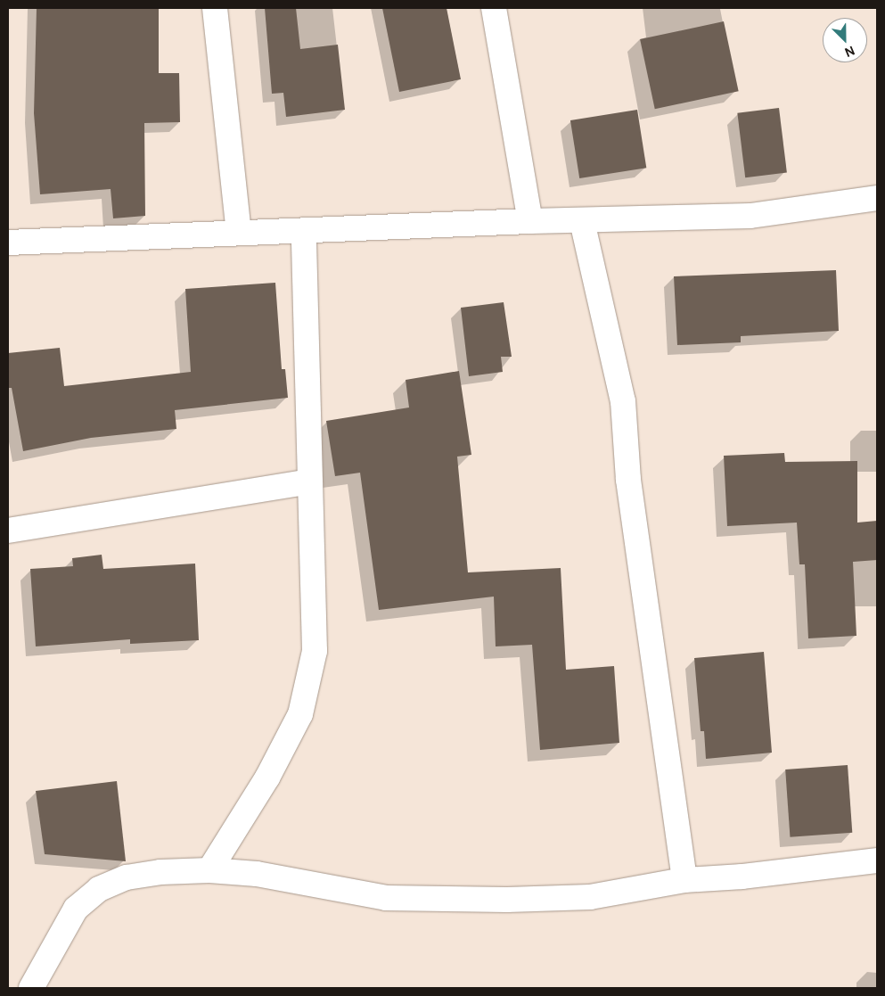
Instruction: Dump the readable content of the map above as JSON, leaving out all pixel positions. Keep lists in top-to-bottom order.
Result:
{
  "north": "bottom right"
}
